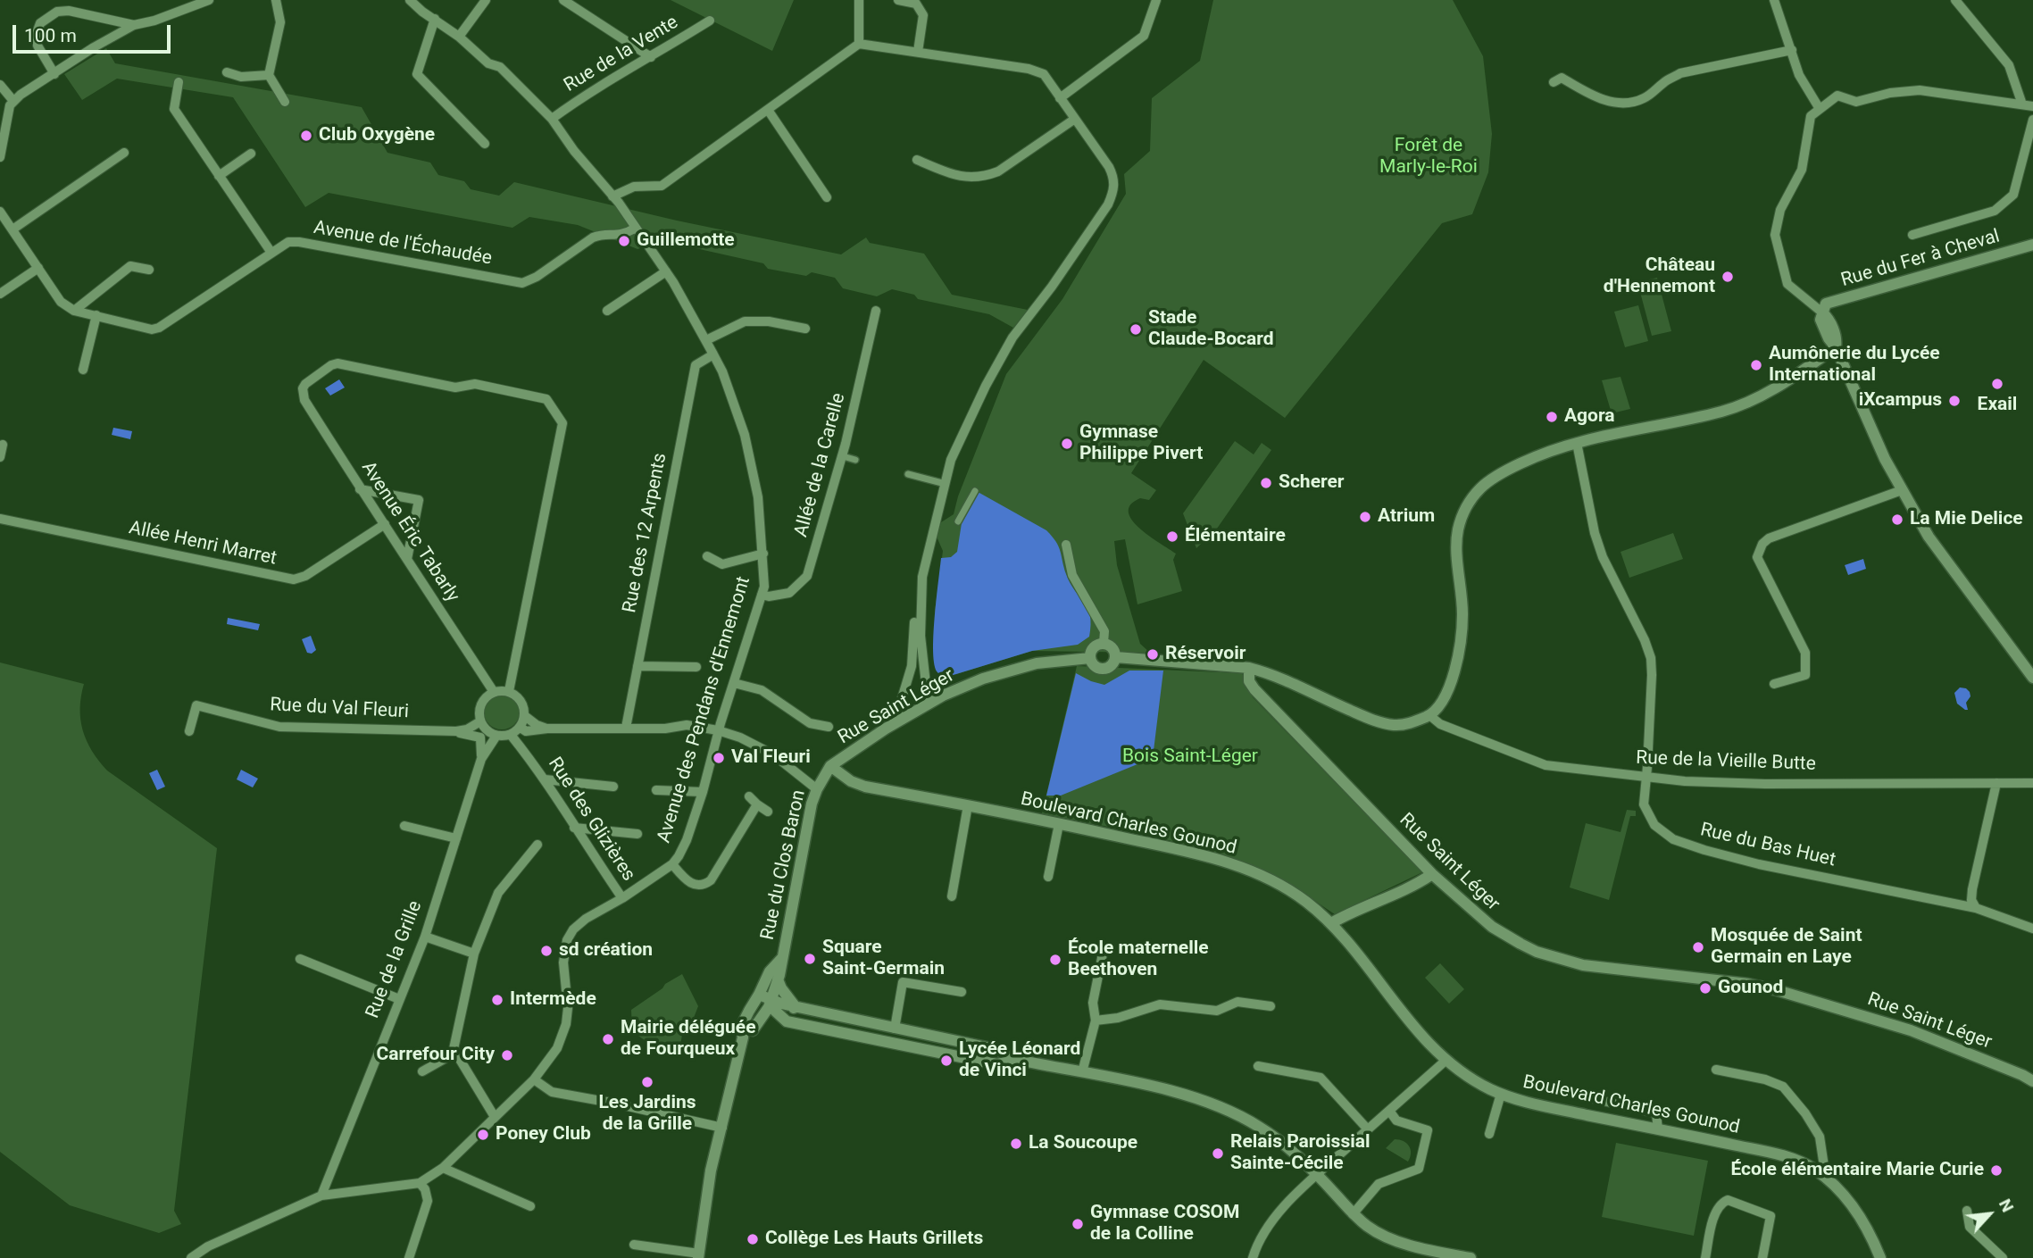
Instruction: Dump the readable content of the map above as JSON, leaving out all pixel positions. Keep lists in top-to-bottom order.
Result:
{
  "streets": {
    "street": [
      "Rue de la Vente",
      "Avenue de l'Échaudée",
      "Rue du Fer à Cheval",
      "Allée de la Carelle",
      "Avenue Éric Tabarly",
      "Rue des 12 Arpents",
      "Allée Henri Marret",
      "Rue Saint Léger",
      "Rue du Val Fleuri",
      "Avenue des Pendans d'Ennemont",
      "Rue de la Vieille Butte",
      "Rue des Glizières",
      "Boulevard Charles Gounod",
      "Rue du Bas Huet",
      "Rue du Clos Baron",
      "Rue de la Grille"
    ]
  },
  "crossings": [
    ["Rue de la Vente", "Avenue des Pendans d'Ennemont"],
    ["Avenue de l'Échaudée", "Avenue des Pendans d'Ennemont"],
    ["Allée de la Carelle", "Avenue des Pendans d'Ennemont"],
    ["Avenue Éric Tabarly", "Allée Henri Marret"],
    ["Avenue Éric Tabarly", "Rue du Val Fleuri"],
    ["Avenue Éric Tabarly", "Rue des Glizières"],
    ["Avenue Éric Tabarly", "Rue de la Grille"],
    ["Rue des 12 Arpents", "Avenue des Pendans d'Ennemont"],
    ["Rue Saint Léger", "Boulevard Charles Gounod"],
    ["Rue Saint Léger", "Rue du Clos Baron"],
    ["Rue du Val Fleuri", "Rue des Glizières"],
    ["Rue du Val Fleuri", "Rue de la Grille"],
    ["Avenue des Pendans d'Ennemont", "Rue des Glizières"],
    ["Rue de la Vieille Butte", "Rue du Bas Huet"],
    ["Rue des Glizières", "Rue de la Grille"],
    ["Boulevard Charles Gounod", "Rue du Clos Baron"]
  ],
  "parks": ["Forêt de Marly-le-Roi", "Bois Saint-Léger"],
  "places": [
    "Club Oxygène",
    "Guillemotte",
    "Château d'Hennemont",
    "Stade Claude-Bocard",
    "Aumônerie du Lycée International",
    "Exail",
    "iXcampus",
    "Agora",
    "Gymnase Philippe Pivert",
    "Scherer",
    "Atrium",
    "La Mie Delice",
    "Élémentaire",
    "Réservoir",
    "Val Fleuri",
    "Mosquée de Saint Germain en Laye",
    "sd création",
    "Square Saint-Germain",
    "École maternelle Beethoven",
    "Gounod",
    "Intermède",
    "Mairie déléguée de Fourqueux",
    "Carrefour City",
    "Lycée Léonard de Vinci",
    "Les Jardins de la Grille",
    "Poney Club",
    "La Soucoupe",
    "Relais Paroissial Sainte-Cécile",
    "École élémentaire Marie Curie",
    "Gymnase COSOM de la Colline",
    "Collège Les Hauts Grillets"
  ],
  "scale_bar": "100 m",
  "north": "top right"
}
